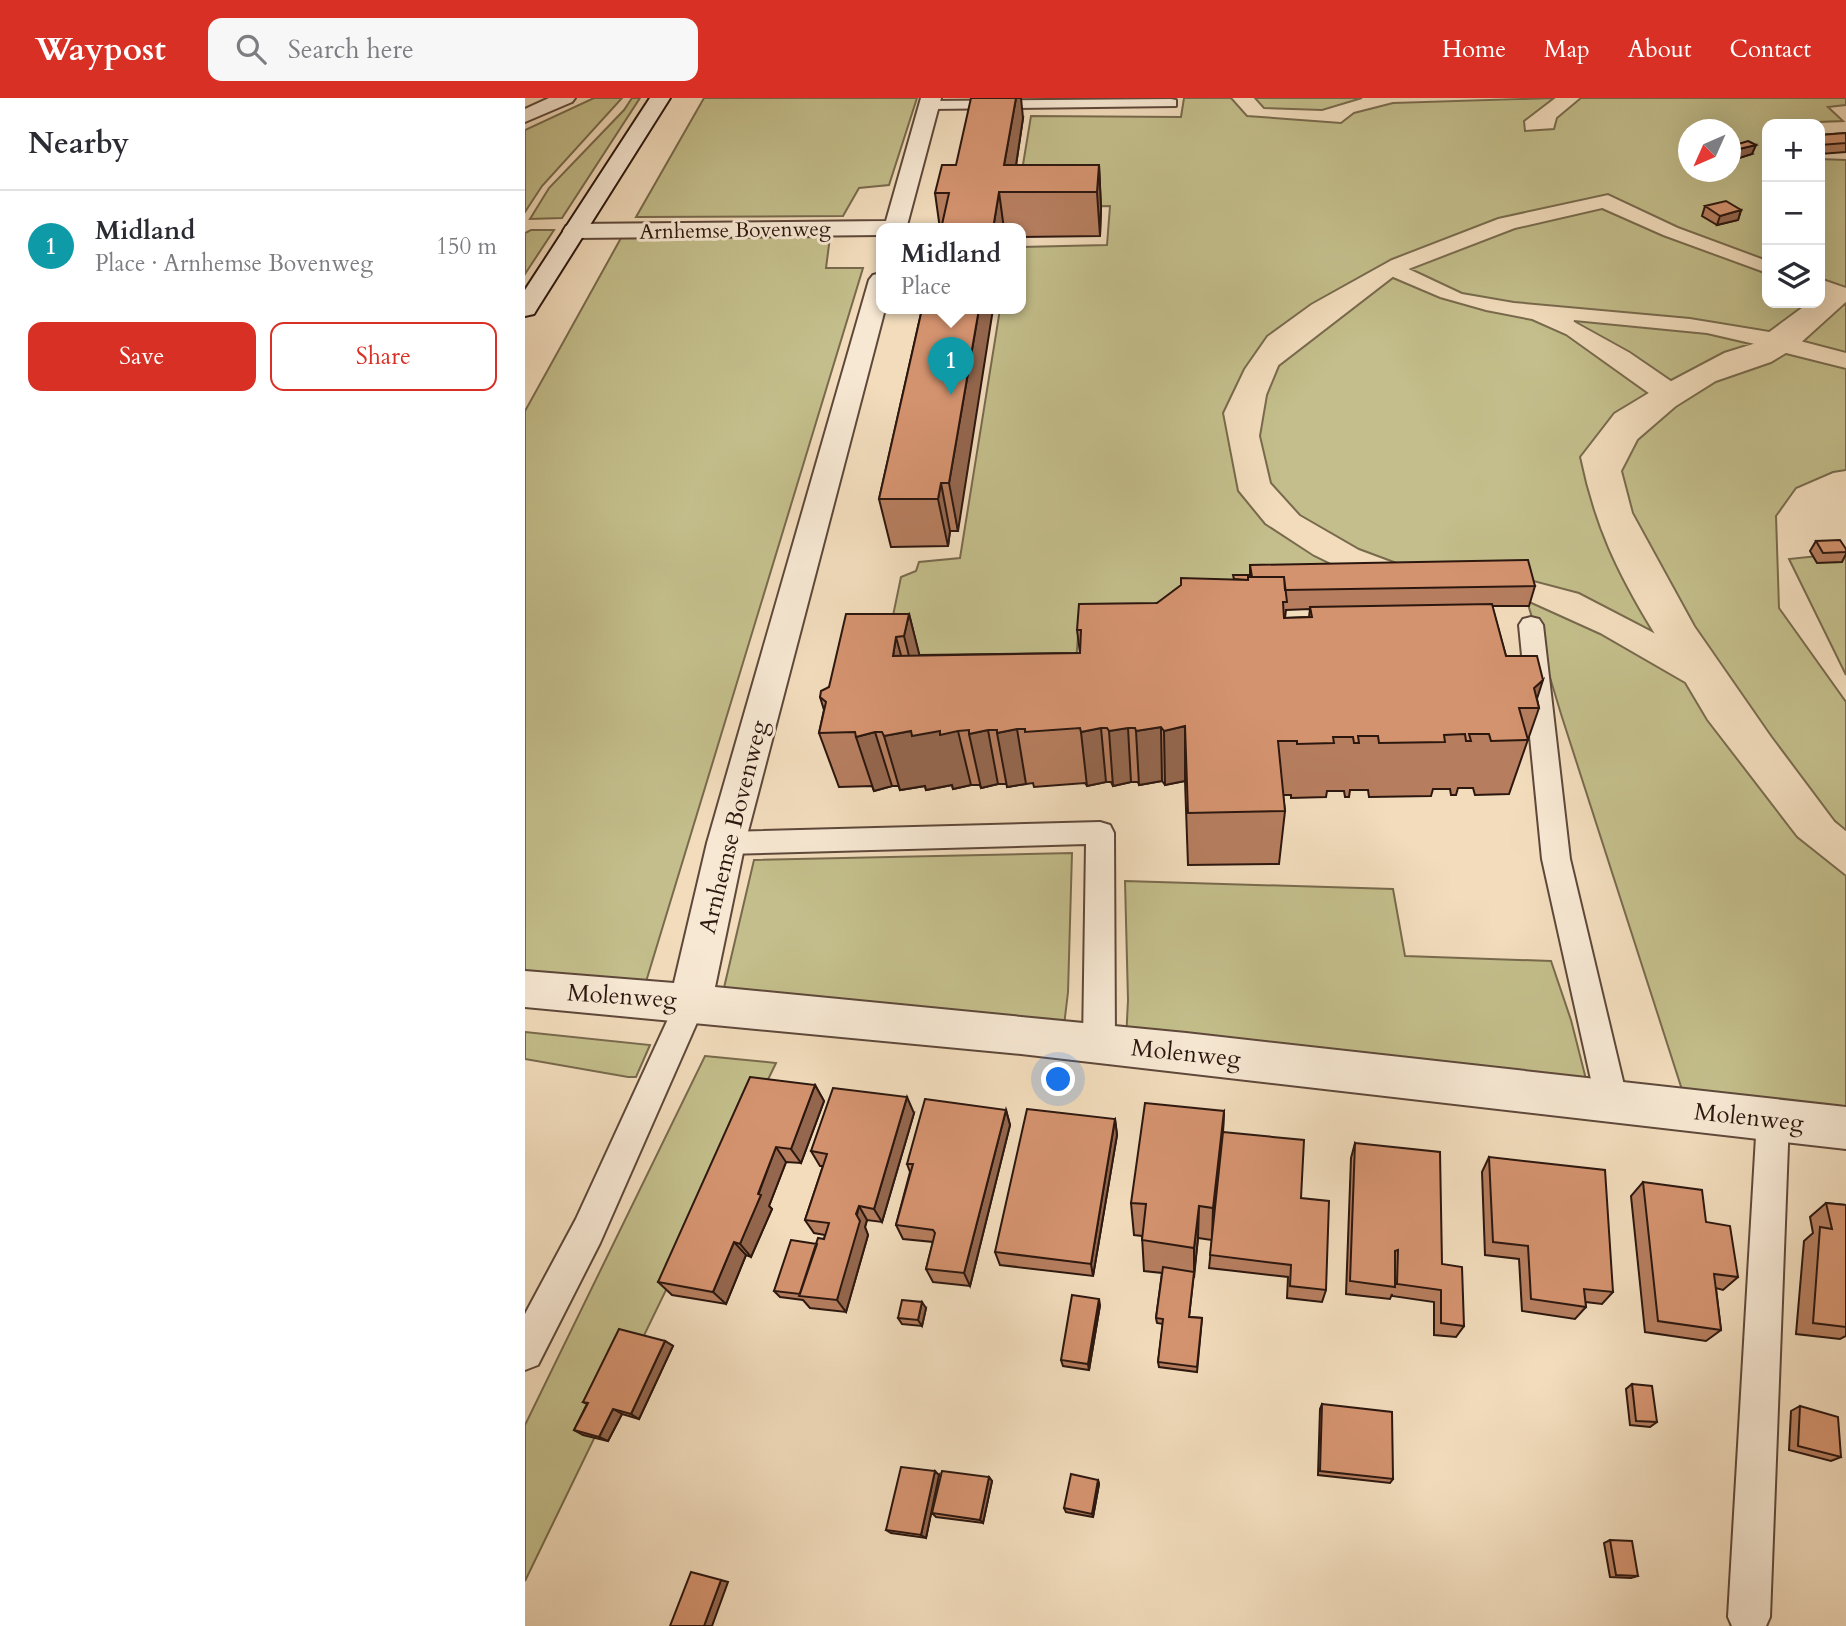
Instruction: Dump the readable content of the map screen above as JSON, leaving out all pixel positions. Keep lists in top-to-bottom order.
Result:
{
  "streets": {
    "street": ["Arnhemse Bovenweg", "Molenweg"]
  },
  "crossings": [
    ["Arnhemse Bovenweg", "Molenweg"]
  ],
  "north": "bottom left",
  "page": {
    "header": "Waypost",
    "search": "Search here",
    "nav": [
      "Home",
      "Map",
      "About",
      "Contact"
    ],
    "heading": "Nearby",
    "map_buttons": ["+", "−"],
    "list": [
      {
        "mark": "1",
        "name": "Midland",
        "note": "Place · Arnhemse Bovenweg",
        "value": "150 m"
      }
    ],
    "popup": ["Midland", "Place"],
    "buttons": ["Save", "Share"],
    "pins": "1"
  }
}
